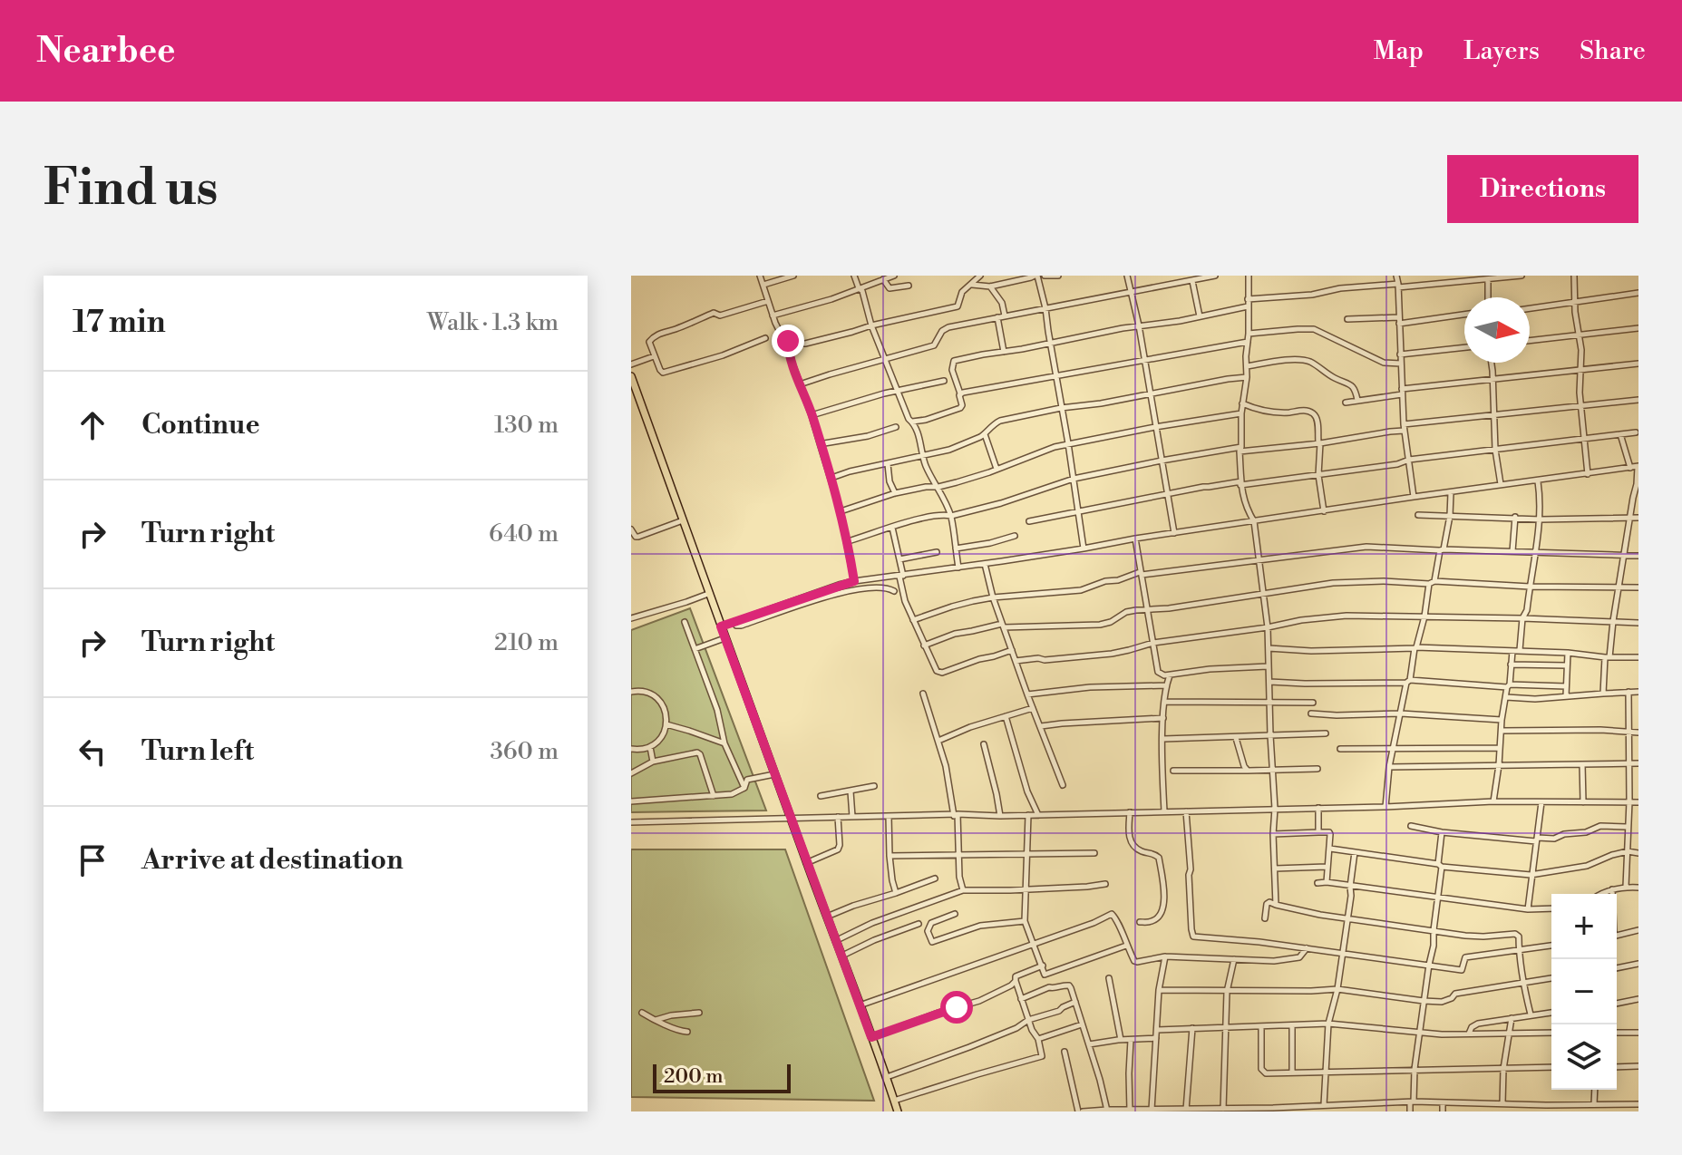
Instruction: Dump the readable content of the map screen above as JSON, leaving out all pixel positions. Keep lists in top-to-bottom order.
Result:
{
  "scale_bar": "200 m",
  "north": "right",
  "page": {
    "header": "Nearbee",
    "nav": ["Map", "Layers", "Share"],
    "buttons": "Directions",
    "title": "Find us",
    "heading": ["17 min", "Walk · 1.3 km"],
    "list": [
      ["Continue", "130 m"],
      ["Turn right", "640 m"],
      ["Turn right", "210 m"],
      ["Turn left", "360 m"],
      "Arrive at destination"
    ],
    "map_buttons": ["+", "−"],
    "scale": "200 m"
  }
}
